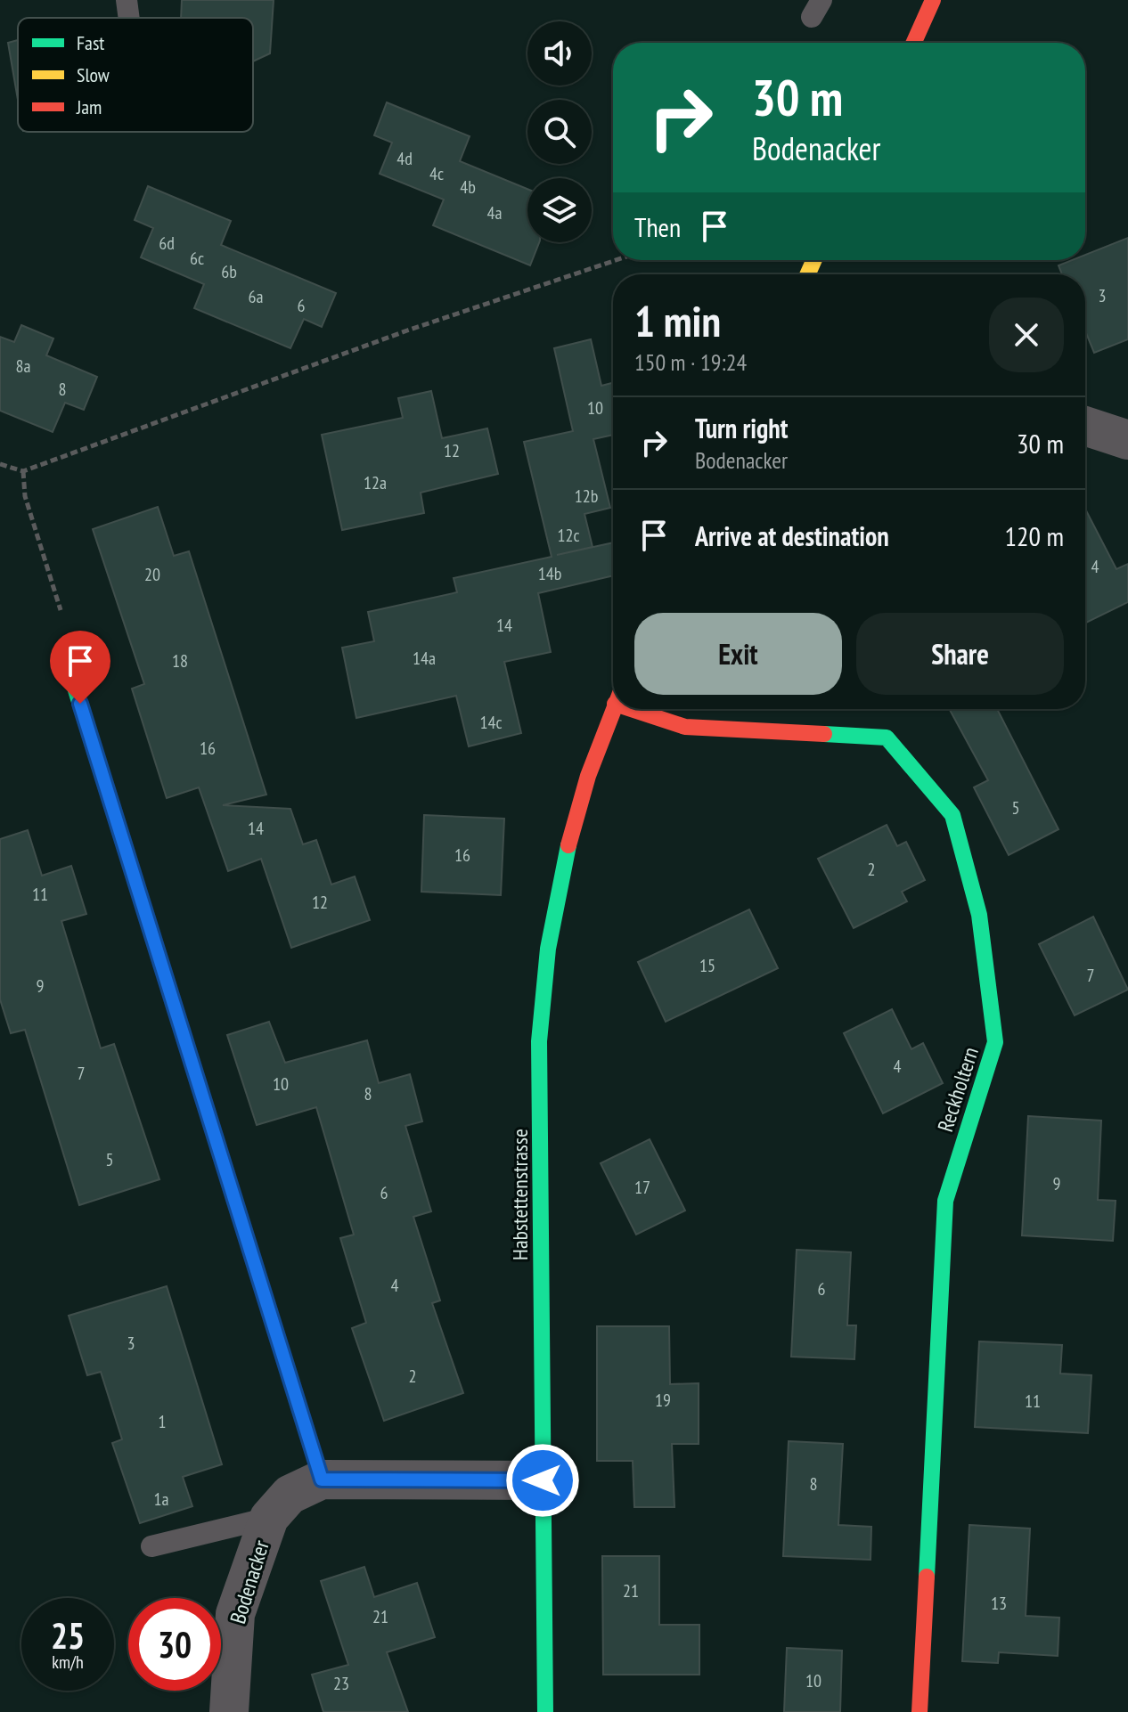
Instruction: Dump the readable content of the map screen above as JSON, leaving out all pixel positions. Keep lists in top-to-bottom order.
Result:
{
  "streets": {
    "street": ["Reckholtern", "Habstettenstrasse", "Bodenacker"]
  },
  "crossings": [
    ["Habstettenstrasse", "Bodenacker"]
  ],
  "house_numbers": [
    "4d",
    "4c",
    "4b",
    "4a",
    "6d",
    "6c",
    "6b",
    "3",
    "6a",
    "6",
    "8a",
    "8",
    "10",
    "12",
    "12a",
    "12b",
    "12c",
    "4",
    "14b",
    "20",
    "14",
    "14a",
    "18",
    "14c",
    "16",
    "5",
    "14",
    "16",
    "2",
    "11",
    "12",
    "15",
    "7",
    "9",
    "4",
    "7",
    "10",
    "8",
    "5",
    "9",
    "17",
    "6",
    "4",
    "6",
    "3",
    "2",
    "19",
    "11",
    "1",
    "8",
    "1a",
    "21",
    "13",
    "21",
    "10",
    "23"
  ],
  "legend": ["Fast", "Slow", "Jam"],
  "page": {
    "turn": ["30 m", "Bodenacker"],
    "then": "Then",
    "heading": ["1 min", "150 m · 19:24"],
    "list": [
      {
        "name": "Turn right",
        "note": "Bodenacker",
        "value": "30 m"
      },
      {
        "name": "Arrive at destination",
        "value": "120 m"
      }
    ],
    "buttons": ["Exit", "Share"],
    "speed": "25 km/h",
    "limit": "30"
  }
}
